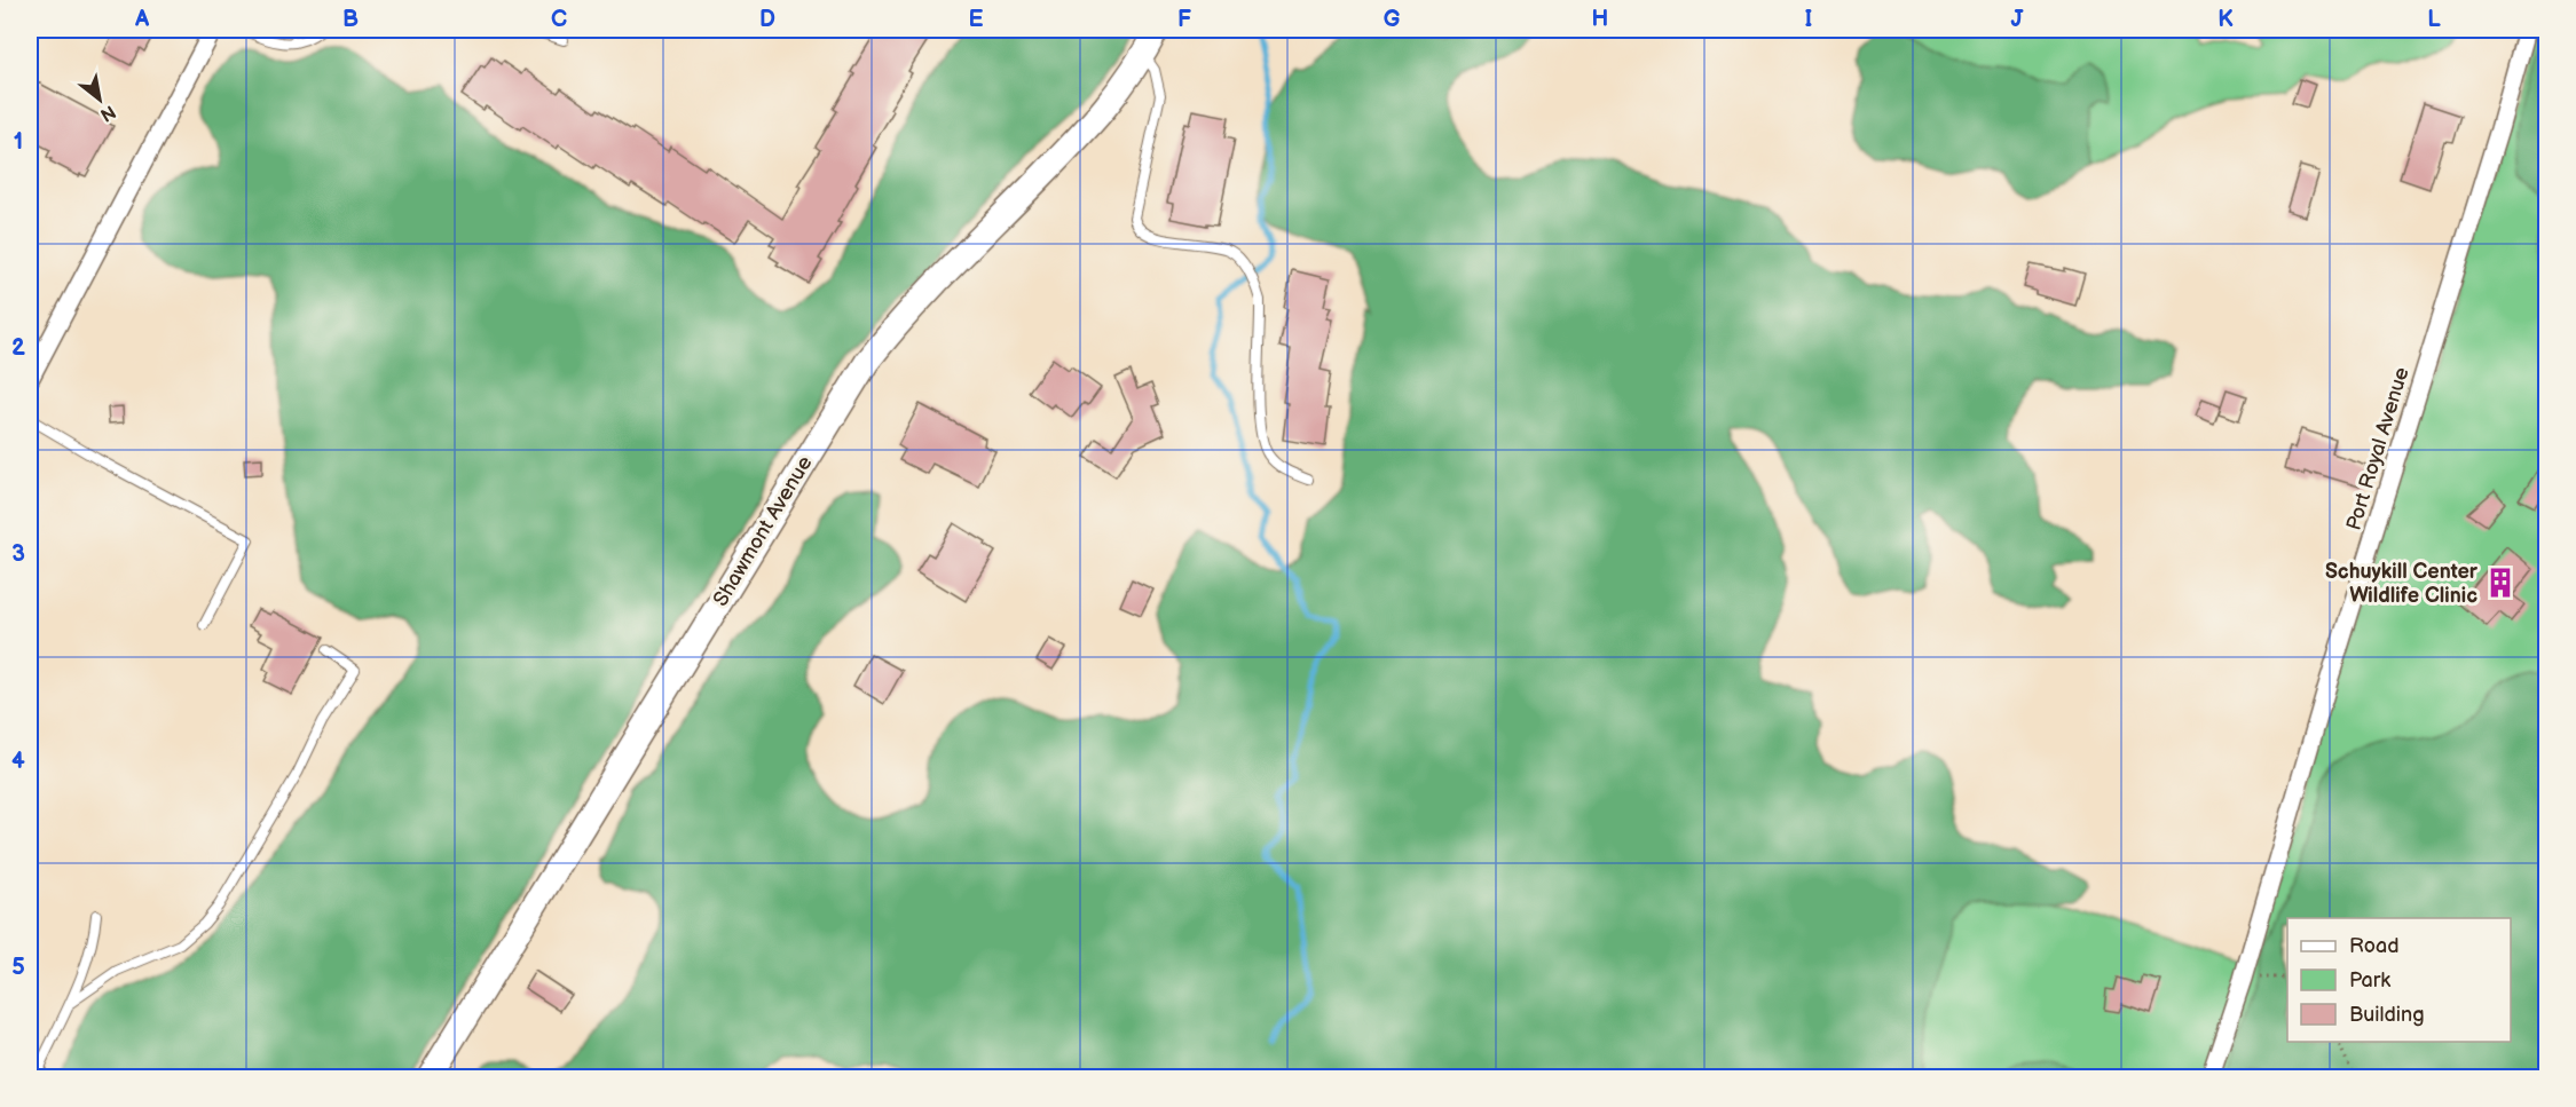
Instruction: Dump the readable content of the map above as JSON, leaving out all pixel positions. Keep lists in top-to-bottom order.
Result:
{
  "streets": {
    "main road": ["Shawmont Avenue"],
    "street": ["Port Royal Avenue"]
  },
  "places": {
    "building": ["Schuykill Center Wildlife Clinic"]
  },
  "legend": ["Road", "Park", "Building"],
  "north": "bottom right",
  "grid": {
    "columns": [
      "A",
      "B",
      "C",
      "D",
      "E",
      "F",
      "G",
      "H",
      "I",
      "J",
      "K",
      "L"
    ],
    "rows": [
      "1",
      "2",
      "3",
      "4",
      "5"
    ]
  }
}
